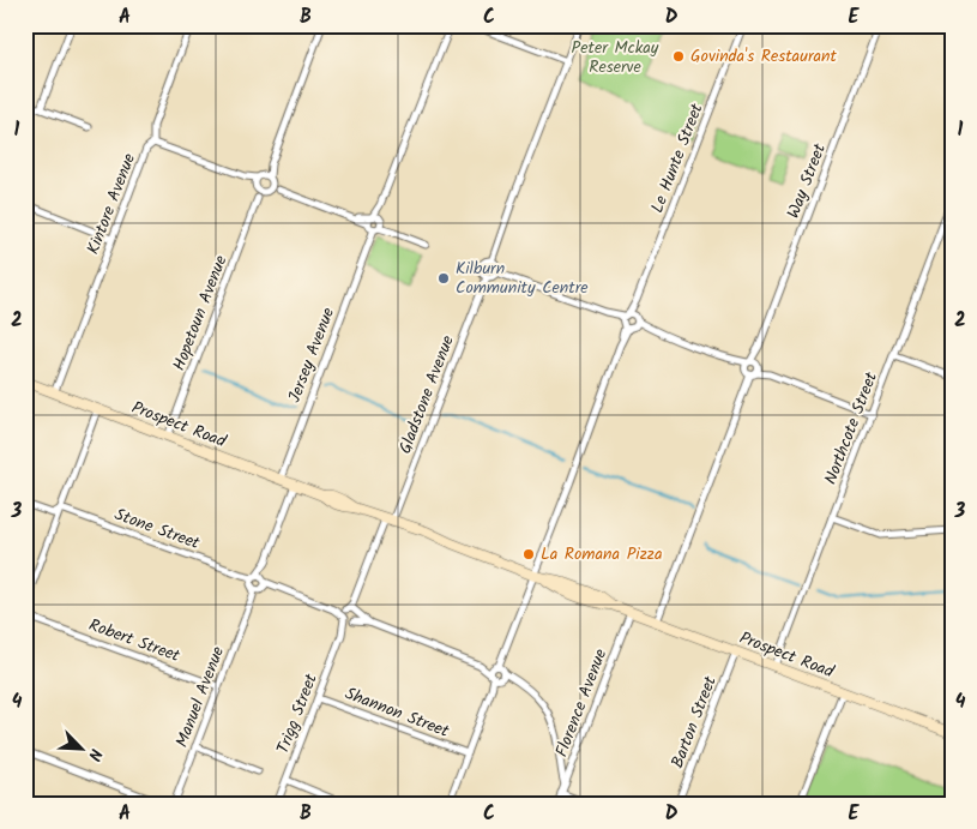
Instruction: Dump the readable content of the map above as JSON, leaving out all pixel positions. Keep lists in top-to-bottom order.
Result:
{
  "streets": {
    "main road": ["Prospect Road"],
    "street": [
      "Le Hunte Street",
      "Way Street",
      "Kintore Avenue",
      "Hopetoun Avenue",
      "Jersey Avenue",
      "Gladstone Avenue",
      "Northcote Street",
      "Stone Street",
      "Robert Street",
      "Manuel Avenue",
      "Florence Avenue",
      "Shannon Street",
      "Trigg Street",
      "Barton Street"
    ]
  },
  "crossings": [
    ["Le Hunte Street", "Prospect Road"],
    ["Le Hunte Street", "Shannon Street"],
    ["Way Street", "Prospect Road"],
    ["Kintore Avenue", "Prospect Road"],
    ["Hopetoun Avenue", "Prospect Road"],
    ["Jersey Avenue", "Prospect Road"],
    ["Gladstone Avenue", "Prospect Road"],
    ["Gladstone Avenue", "Trigg Street"],
    ["Prospect Road", "Northcote Street"],
    ["Prospect Road", "Florence Avenue"],
    ["Prospect Road", "Trigg Street"],
    ["Prospect Road", "Barton Street"],
    ["Stone Street", "Manuel Avenue"],
    ["Robert Street", "Manuel Avenue"],
    ["Shannon Street", "Trigg Street"]
  ],
  "parks": ["Peter Mckay Reserve"],
  "places": ["Govinda's Restaurant", "Kilburn Community Centre", "La Romana Pizza"],
  "north": "bottom right",
  "grid": {
    "columns": [
      "A",
      "B",
      "C",
      "D",
      "E"
    ],
    "rows": [
      "1",
      "2",
      "3",
      "4"
    ]
  }
}
